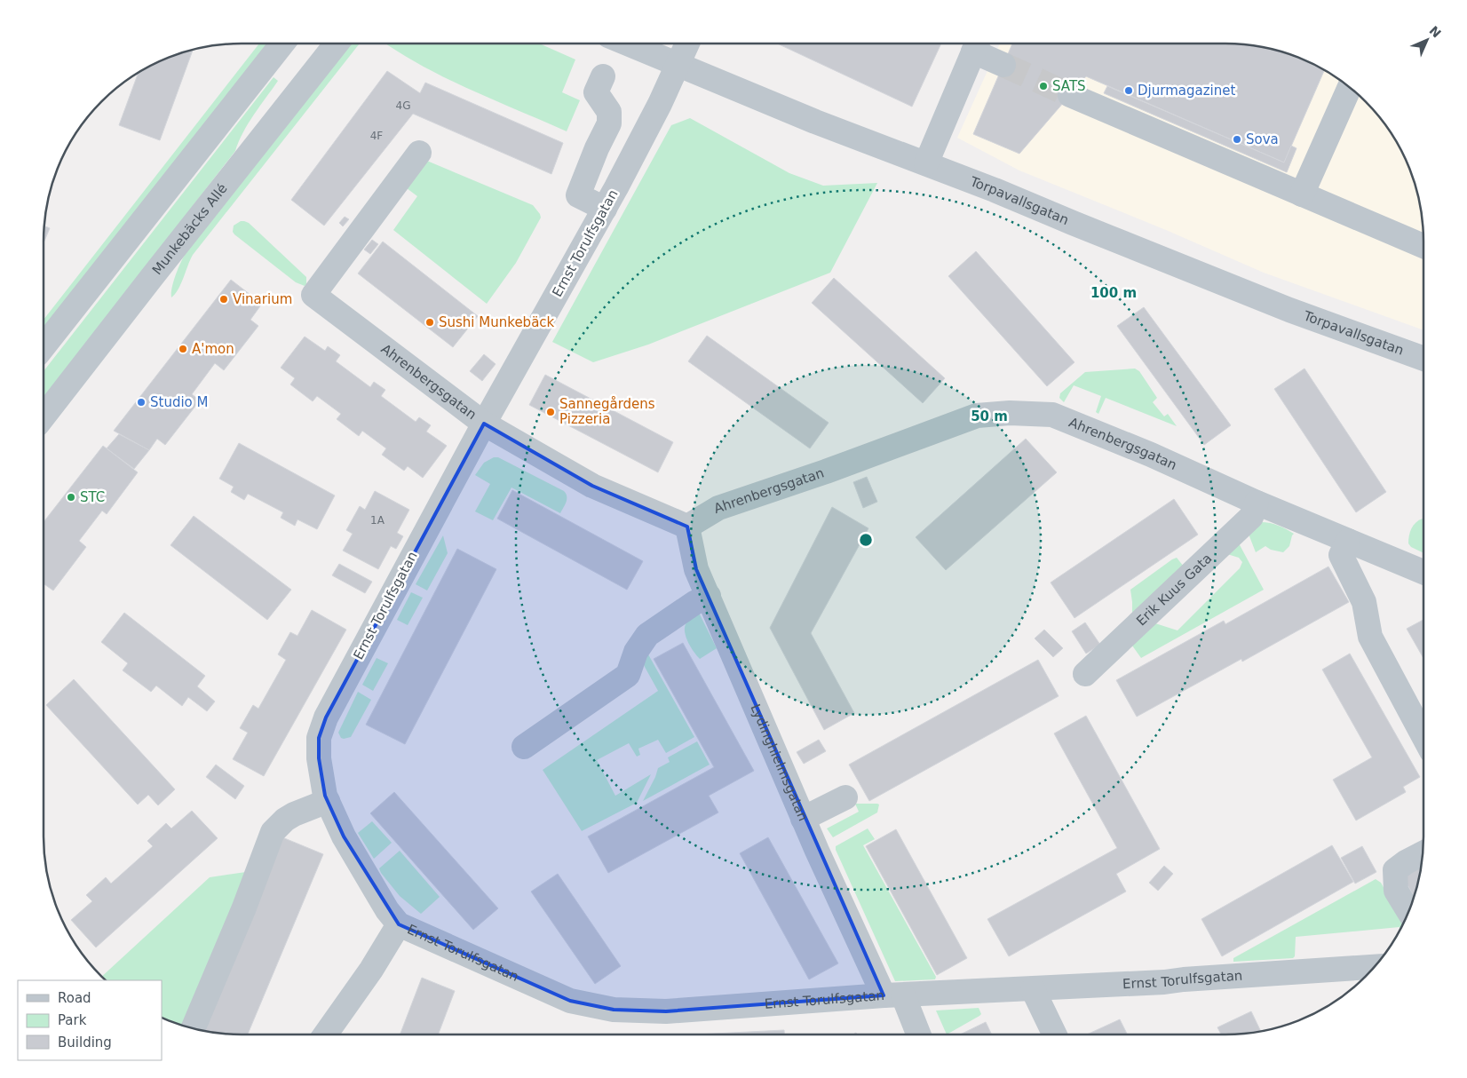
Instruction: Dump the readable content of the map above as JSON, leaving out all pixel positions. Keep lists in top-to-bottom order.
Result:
{
  "streets": {
    "street": [
      "Torpavallsgatan",
      "Munkebäcks Allé",
      "Ernst Torulfsgatan",
      "Ahrenbergsgatan",
      "Erik Kuus Gata",
      "Lydinghielmsgatan"
    ]
  },
  "crossings": [
    ["Torpavallsgatan", "Ernst Torulfsgatan"],
    ["Ernst Torulfsgatan", "Ahrenbergsgatan"],
    ["Ernst Torulfsgatan", "Lydinghielmsgatan"],
    ["Ahrenbergsgatan", "Erik Kuus Gata"],
    ["Ahrenbergsgatan", "Lydinghielmsgatan"]
  ],
  "places": [
    "SATS",
    "Djurmagazinet",
    "Sova",
    "Vinarium",
    "Sushi Munkebäck",
    "A'mon",
    "Studio M",
    "Sannegårdens Pizzeria",
    "STC"
  ],
  "house_numbers": ["4G", "4F", "1A"],
  "legend": ["Road", "Park", "Building"],
  "north": "top right",
  "rings": ["100 m", "50 m"]
}
